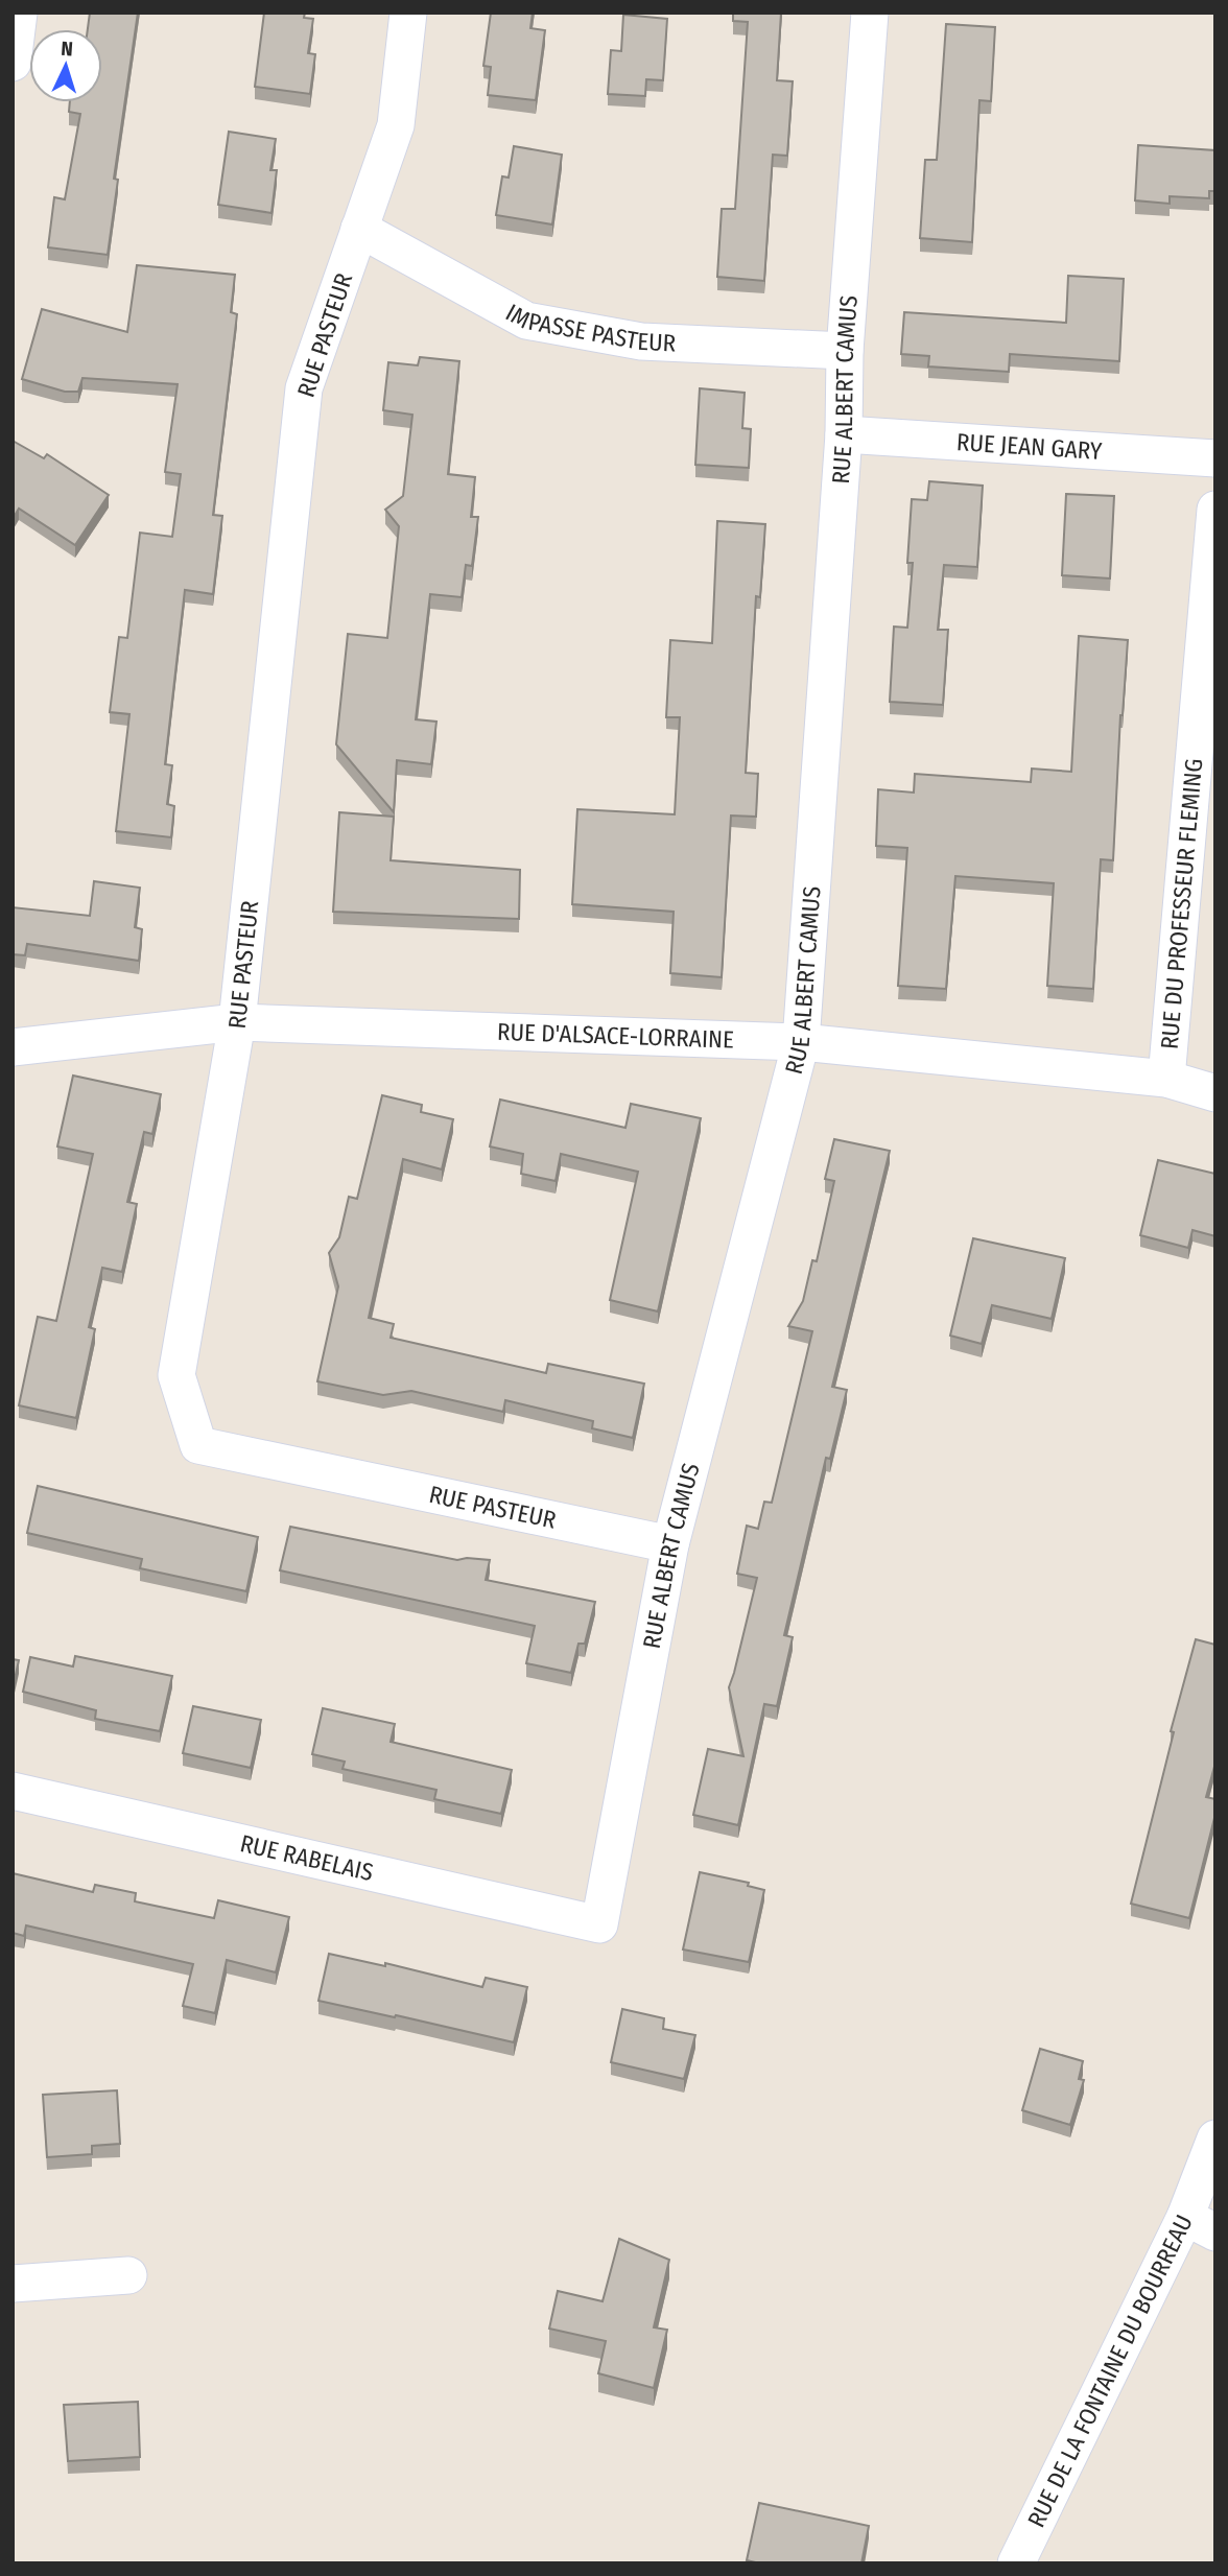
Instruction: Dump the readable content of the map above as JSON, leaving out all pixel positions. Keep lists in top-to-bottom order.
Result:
{
  "streets": {
    "street": [
      "IMPASSE PASTEUR",
      "RUE PASTEUR",
      "RUE ALBERT CAMUS",
      "RUE JEAN GARY",
      "RUE DU PROFESSEUR FLEMING",
      "RUE D'ALSACE-LORRAINE",
      "RUE RABELAIS",
      "RUE DE LA FONTAINE DU BOURREAU"
    ]
  },
  "crossings": [
    ["IMPASSE PASTEUR", "RUE PASTEUR"],
    ["IMPASSE PASTEUR", "RUE ALBERT CAMUS"],
    ["RUE PASTEUR", "RUE ALBERT CAMUS"],
    ["RUE PASTEUR", "RUE D'ALSACE-LORRAINE"],
    ["RUE ALBERT CAMUS", "RUE JEAN GARY"],
    ["RUE ALBERT CAMUS", "RUE D'ALSACE-LORRAINE"],
    ["RUE ALBERT CAMUS", "RUE RABELAIS"],
    ["RUE DU PROFESSEUR FLEMING", "RUE D'ALSACE-LORRAINE"]
  ],
  "north": "top"
}
